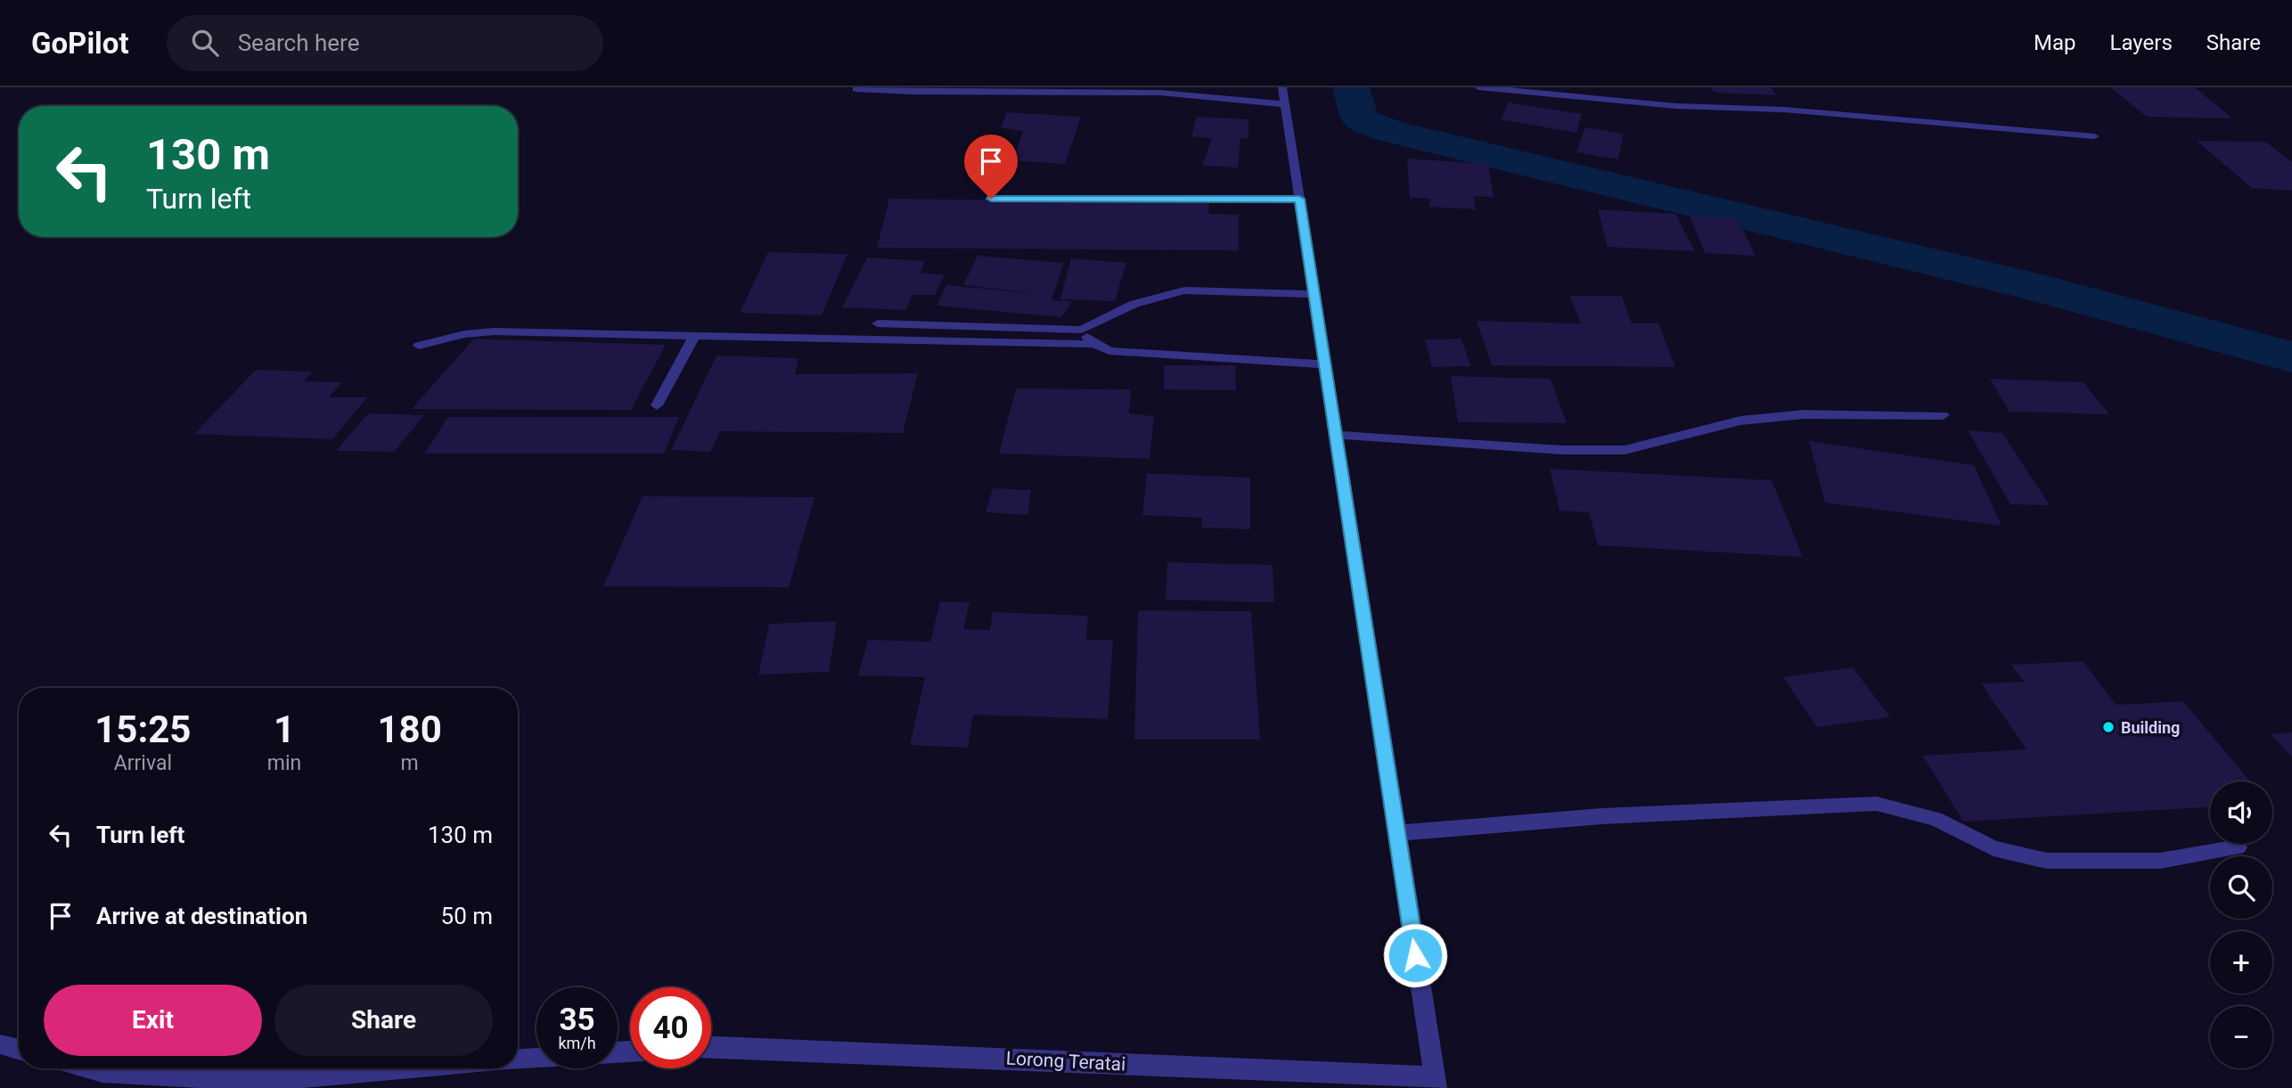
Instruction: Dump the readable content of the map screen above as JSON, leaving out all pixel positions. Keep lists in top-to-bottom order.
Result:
{
  "streets": {
    "street": ["Lorong Teratai"]
  },
  "places": ["Building"],
  "page": {
    "header": "GoPilot",
    "search": "Search here",
    "nav": ["Map", "Layers", "Share"],
    "turn": ["130 m", "Turn left"],
    "eta": [
      "15:25",
      "Arrival",
      "1",
      "min",
      "180",
      "m"
    ],
    "map_buttons": ["+", "−"],
    "list": [
      {
        "name": "Turn left",
        "value": "130 m"
      },
      {
        "name": "Arrive at destination",
        "value": "50 m"
      }
    ],
    "buttons": ["Exit", "Share"],
    "speed": "35 km/h",
    "limit": "40"
  }
}
